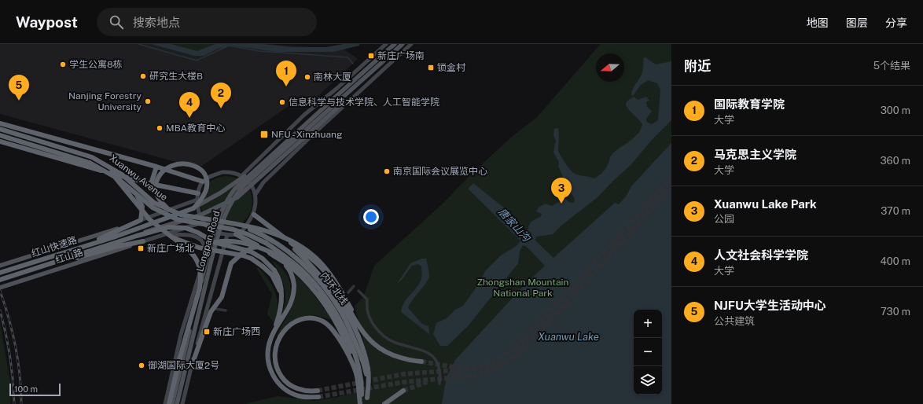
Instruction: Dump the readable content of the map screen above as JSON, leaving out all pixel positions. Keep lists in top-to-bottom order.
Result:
{
  "streets": {
    "highway": ["Xuanwu Avenue", "红山快速路", "内环北线"],
    "main road": ["Longpan Road", "红山路"]
  },
  "crossings": [
    ["Xuanwu Avenue", "内环北线"]
  ],
  "water": ["唐家山沟", "Xuanwu Lake"],
  "parks": ["Zhongshan Mountain National Park"],
  "places": {
    "transit": [
      "新庄广场南",
      "锁金村",
      "NFU - Xinzhuang",
      "新庄广场北",
      "新庄广场西"
    ],
    "other": [
      "学生公寓8栋",
      "研究生大楼B",
      "南林大厦",
      "Nanjing Forestry University",
      "信息科学与技术学院、人工智能学院",
      "MBA教育中心",
      "南京国际会议展览中心",
      "御湖国际大厦2号"
    ]
  },
  "scale_bar": "100 m",
  "north": "left",
  "page": {
    "header": "Waypost",
    "search": "搜索地点",
    "nav": ["地图", "图层", "分享"],
    "heading": ["附近", "5个结果"],
    "pins": [
      "1",
      "5",
      "2",
      "4",
      "3"
    ],
    "list": [
      {
        "mark": "1",
        "name": "国际教育学院",
        "note": "大学",
        "value": "300 m"
      },
      {
        "mark": "2",
        "name": "马克思主义学院",
        "note": "大学",
        "value": "360 m"
      },
      {
        "mark": "3",
        "name": "Xuanwu Lake Park",
        "note": "公园",
        "value": "370 m"
      },
      {
        "mark": "4",
        "name": "人文社会科学学院",
        "note": "大学",
        "value": "400 m"
      },
      {
        "mark": "5",
        "name": "NJFU大学生活动中心",
        "note": "公共建筑",
        "value": "730 m"
      }
    ],
    "map_buttons": ["+", "−"],
    "scale": "100 m"
  }
}
